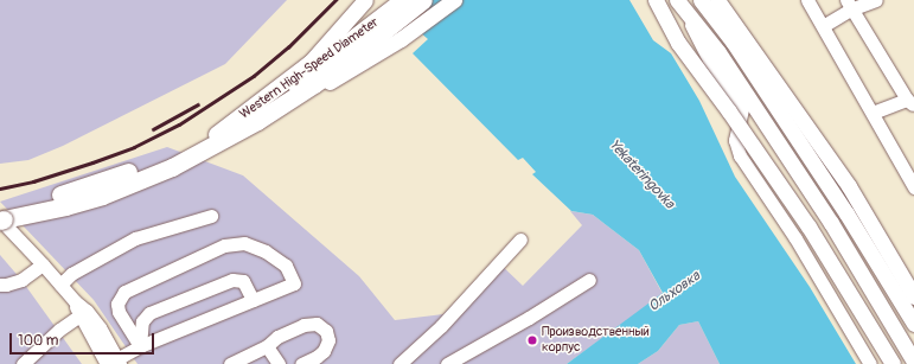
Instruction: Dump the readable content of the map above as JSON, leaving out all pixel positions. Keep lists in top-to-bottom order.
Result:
{
  "streets": {
    "highway": ["Western High-Speed Diameter"]
  },
  "water": ["Yekateringovka", "Ольховка"],
  "places": ["Производственный корпус"],
  "scale_bar": "100 m"
}
